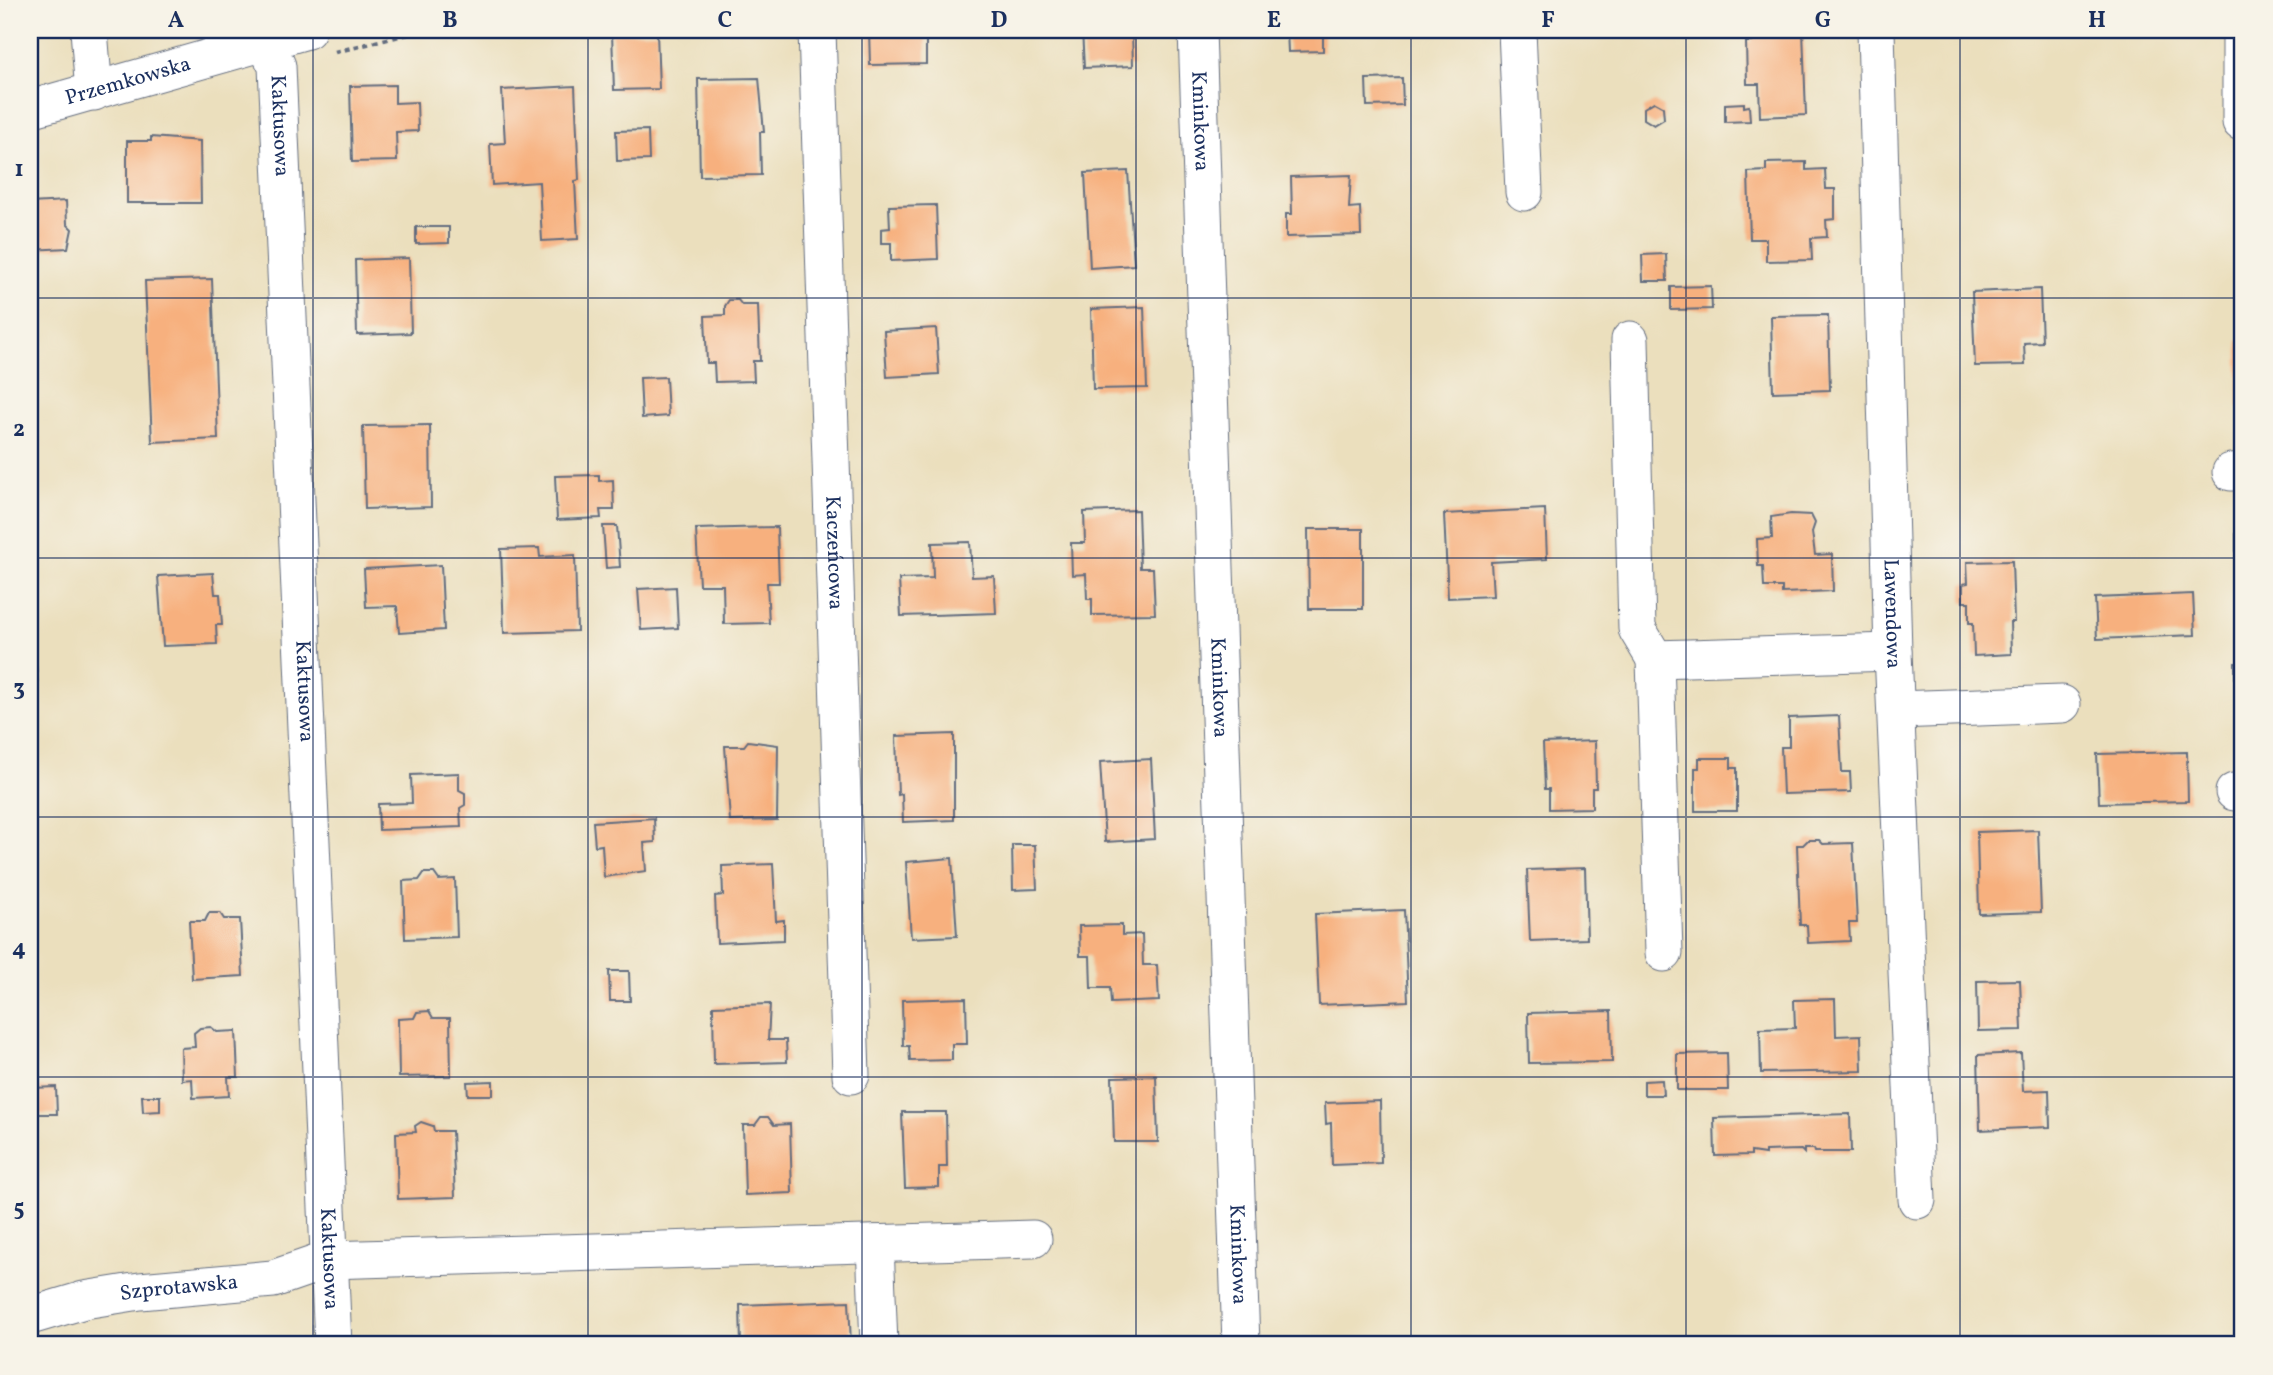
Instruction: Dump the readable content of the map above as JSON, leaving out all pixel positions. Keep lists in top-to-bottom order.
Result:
{
  "streets": {
    "street": [
      "Przemkowska",
      "Kminkowa",
      "Kaktusowa",
      "Kaczeńcowa",
      "Lawendowa",
      "Szprotawska"
    ]
  },
  "crossings": [
    ["Przemkowska", "Kaktusowa"],
    ["Kaktusowa", "Szprotawska"]
  ],
  "grid": {
    "columns": [
      "A",
      "B",
      "C",
      "D",
      "E",
      "F",
      "G",
      "H"
    ],
    "rows": [
      "1",
      "2",
      "3",
      "4",
      "5"
    ]
  }
}
